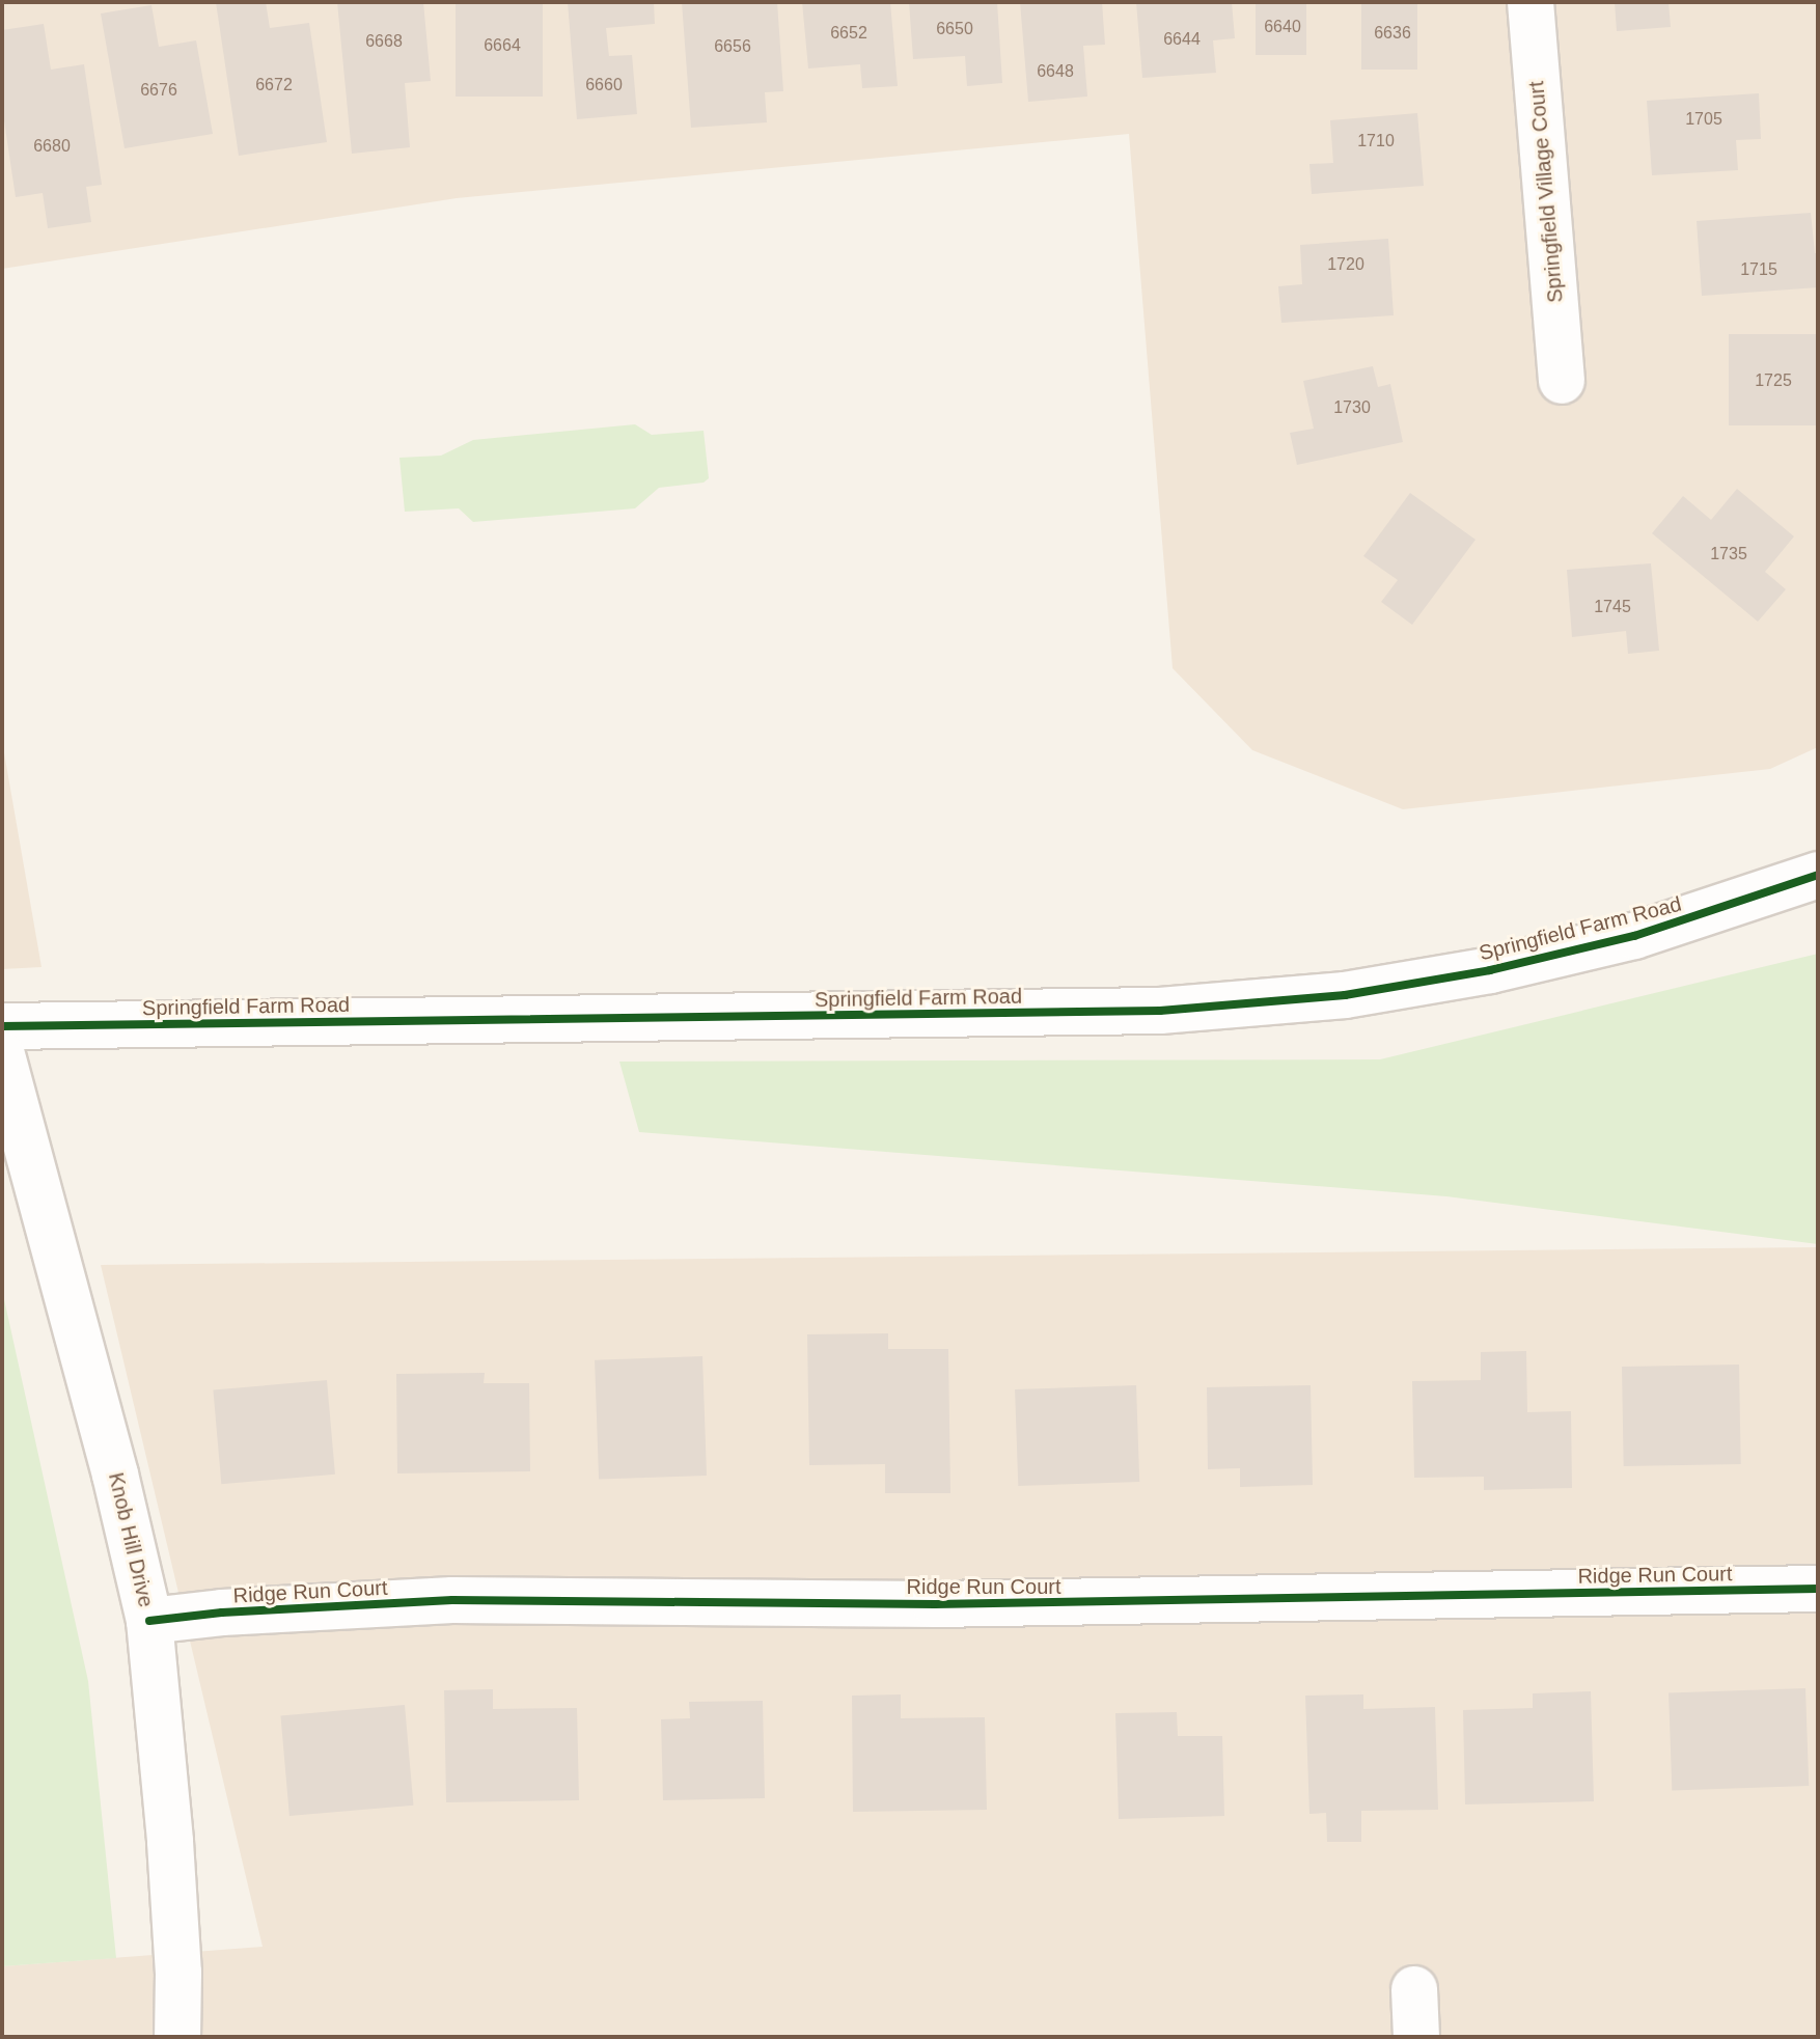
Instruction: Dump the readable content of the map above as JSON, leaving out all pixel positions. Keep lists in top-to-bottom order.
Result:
{
  "streets": {
    "street": [
      "Springfield Village Court",
      "Springfield Farm Road",
      "Knob Hill Drive",
      "Ridge Run Court"
    ]
  },
  "crossings": [
    ["Knob Hill Drive", "Ridge Run Court"]
  ],
  "house_numbers": [
    "6640",
    "6650",
    "6652",
    "6636",
    "6644",
    "6668",
    "6664",
    "6656",
    "6648",
    "6672",
    "6660",
    "6676",
    "1705",
    "1710",
    "6680",
    "1720",
    "1715",
    "1725",
    "1730",
    "1735",
    "1745"
  ]
}
